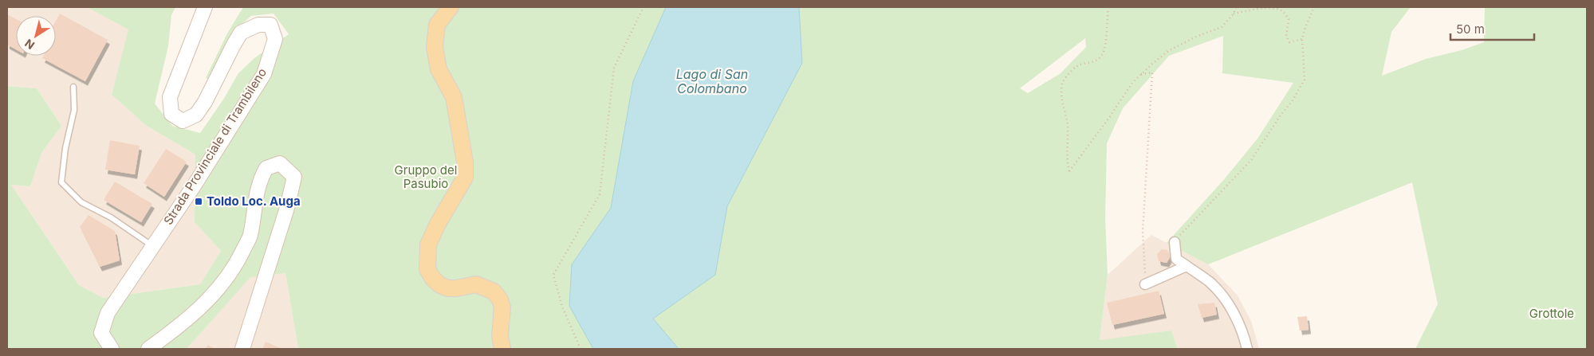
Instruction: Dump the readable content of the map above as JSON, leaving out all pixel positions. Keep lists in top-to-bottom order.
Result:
{
  "streets": {
    "street": ["Strada Provinciale di Trambileno"]
  },
  "water": ["Lago di San Colombano"],
  "parks": ["Gruppo del Pasubio", "Grottole"],
  "places": {
    "transit": ["Toldo Loc. Auga"]
  },
  "scale_bar": "50 m",
  "north": "bottom left"
}
